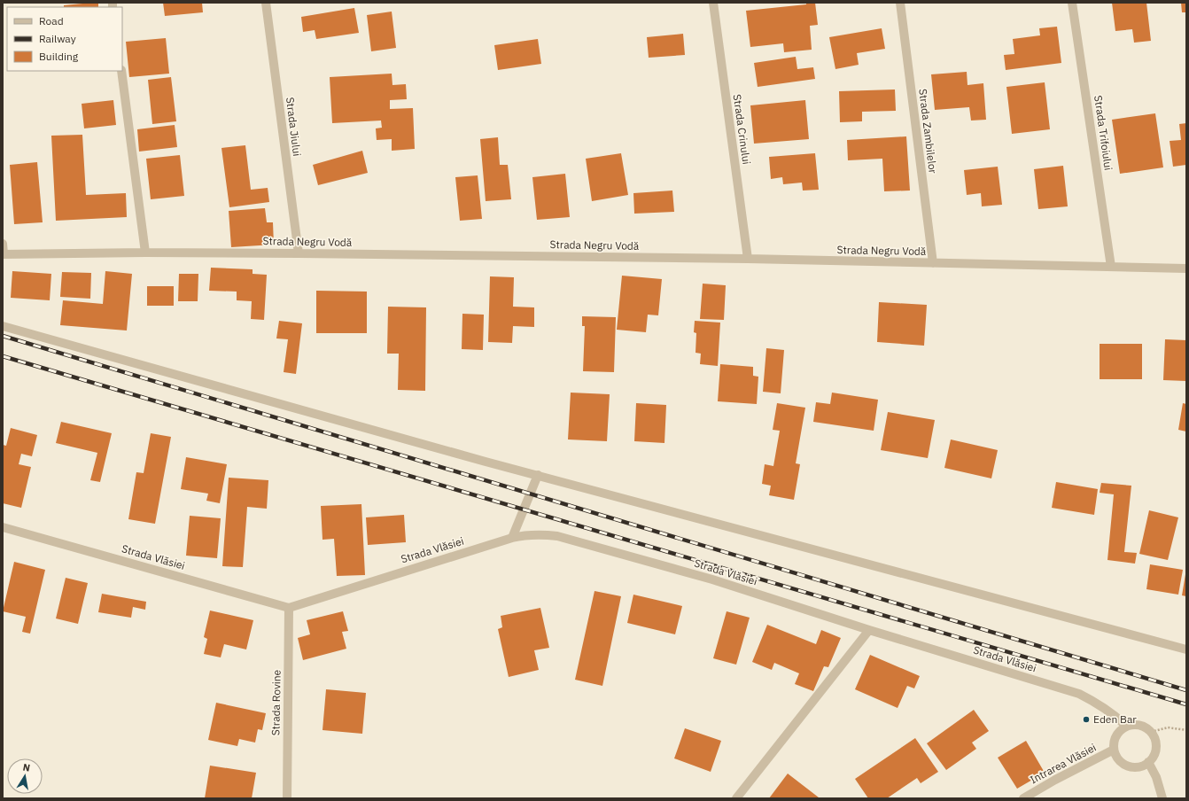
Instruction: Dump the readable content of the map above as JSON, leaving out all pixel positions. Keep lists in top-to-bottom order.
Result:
{
  "streets": {
    "street": [
      "Strada Jiului",
      "Strada Crinului",
      "Strada Zambilelor",
      "Strada Trifoiului",
      "Strada Negru Vodă",
      "Strada Vlăsiei",
      "Strada Rovine",
      "Intrarea Vlăsiei"
    ]
  },
  "crossings": [
    ["Strada Jiului", "Strada Negru Vodă"],
    ["Strada Crinului", "Strada Negru Vodă"],
    ["Strada Zambilelor", "Strada Negru Vodă"],
    ["Strada Trifoiului", "Strada Negru Vodă"],
    ["Strada Vlăsiei", "Strada Rovine"],
    ["Strada Vlăsiei", "Intrarea Vlăsiei"]
  ],
  "places": ["Eden Bar"],
  "legend": ["Road", "Railway", "Building"],
  "north": "top"
}
